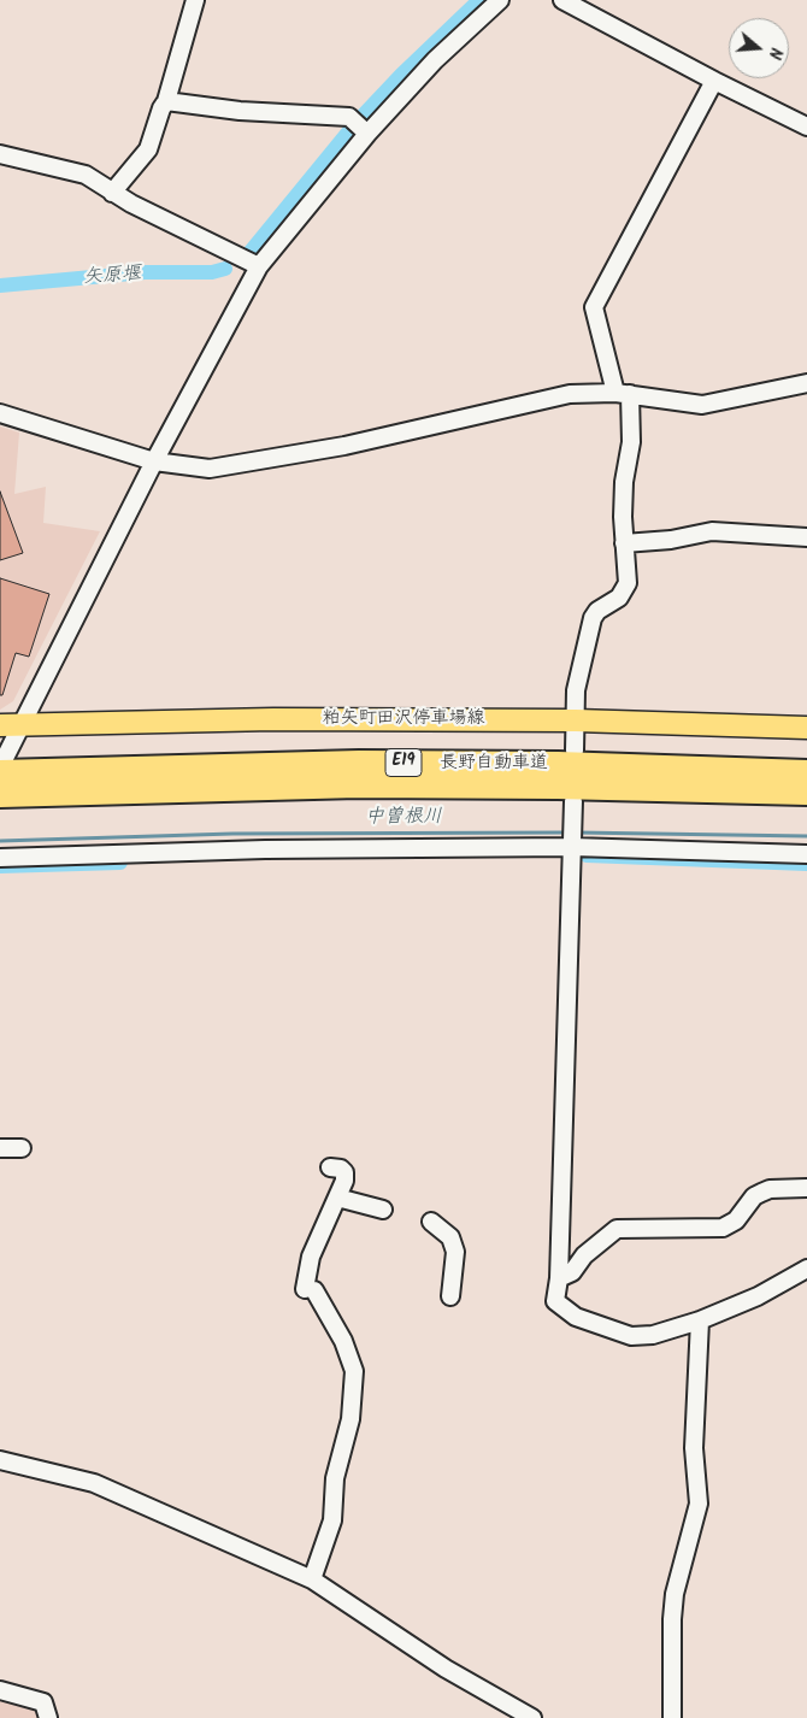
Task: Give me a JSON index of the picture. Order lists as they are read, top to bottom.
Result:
{
  "streets": {
    "highway": ["E19", "長野自動車道"],
    "main road": ["粕矢町田沢停車場線"]
  },
  "water": ["矢原堰", "中曽根川"],
  "north": "right"
}
